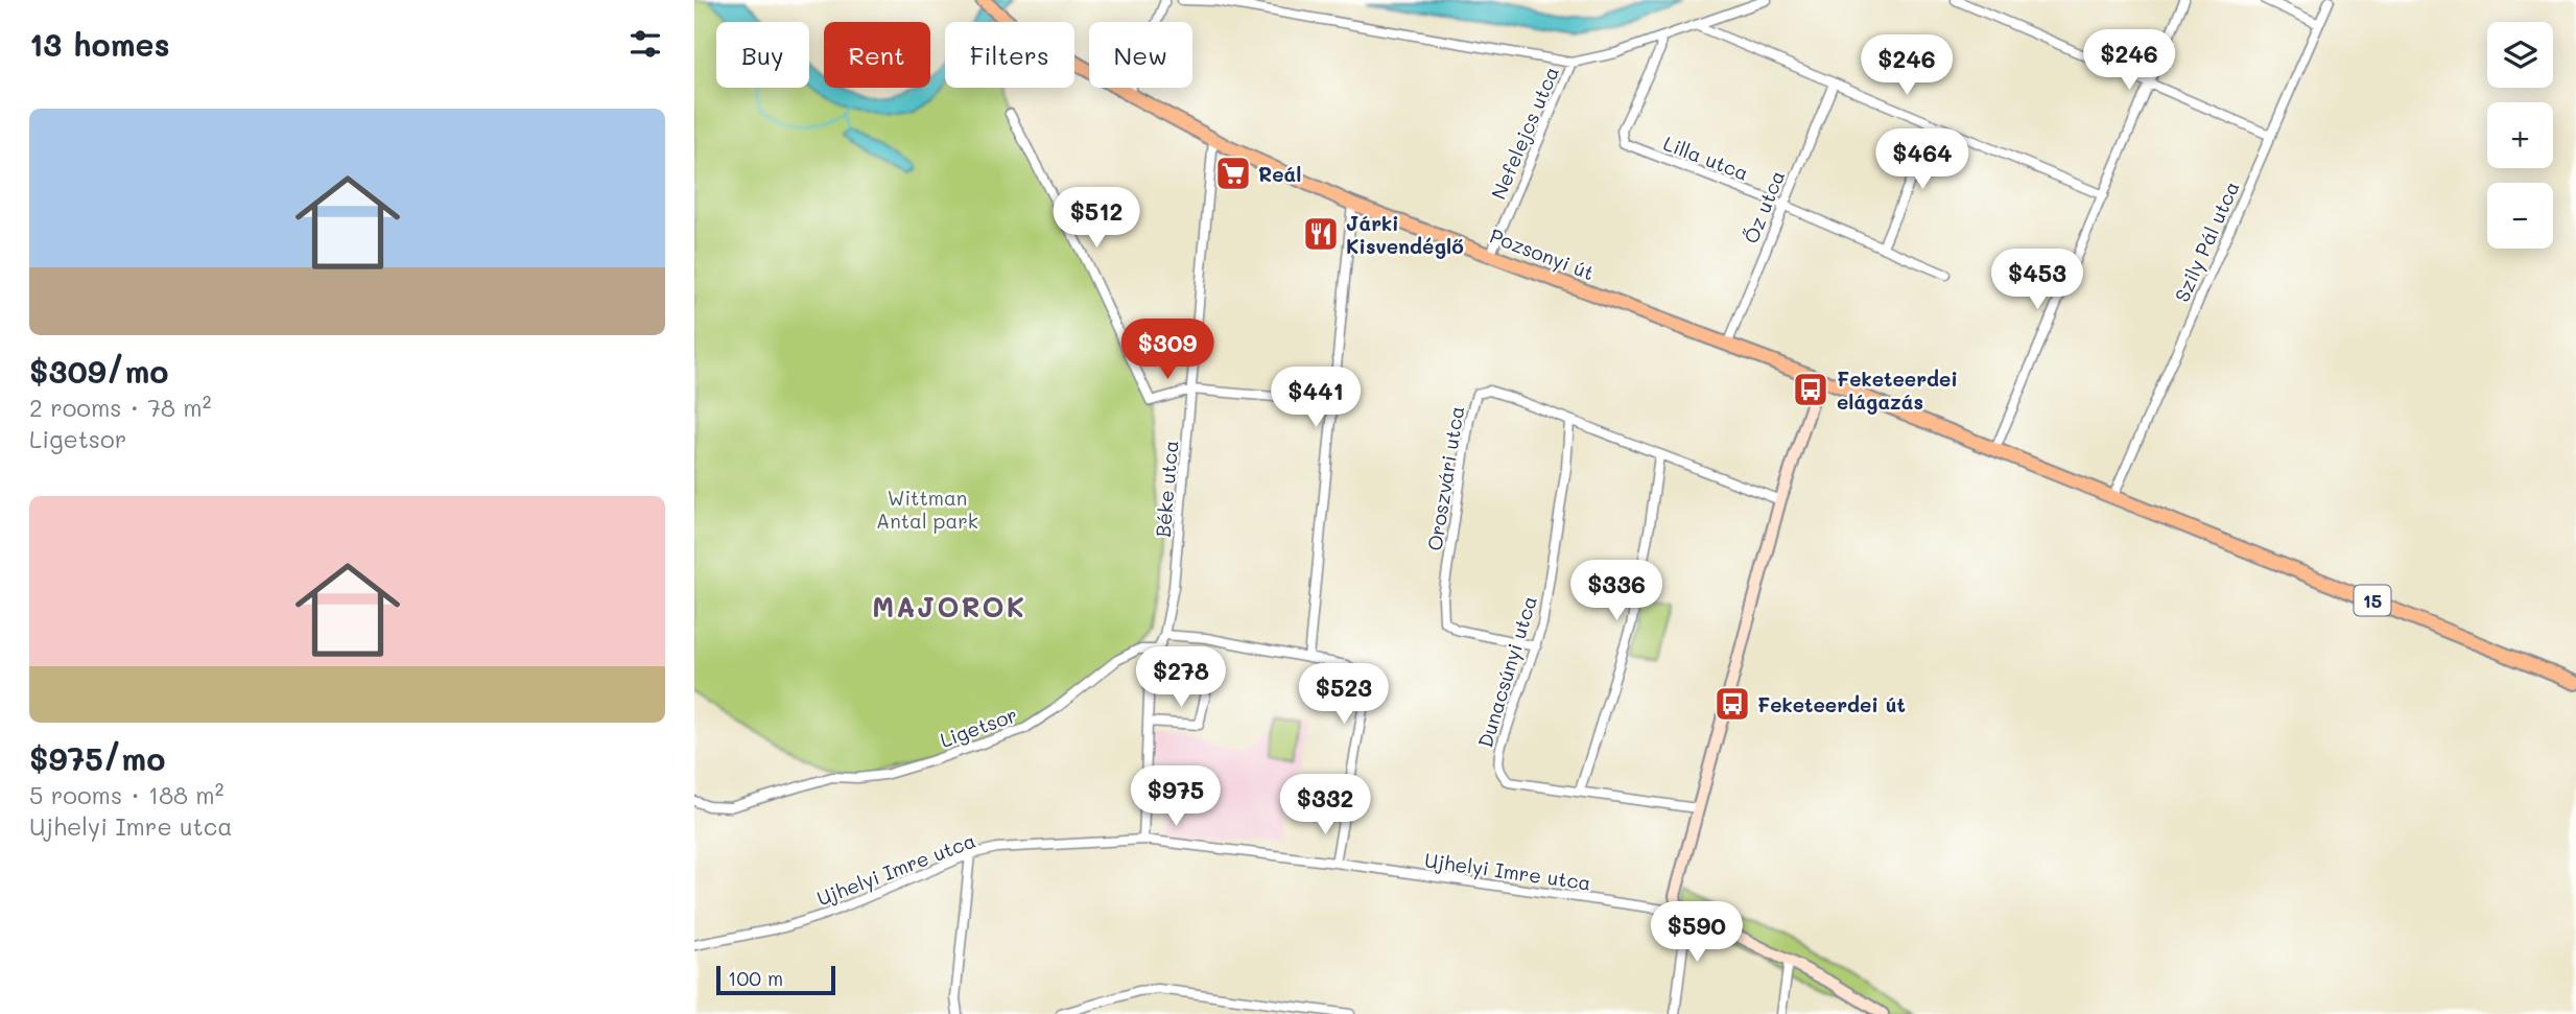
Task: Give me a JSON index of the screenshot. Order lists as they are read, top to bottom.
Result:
{
  "streets": {
    "main road": ["Pozsonyi út", "15"],
    "street": [
      "Nefelejcs utca",
      "Lilla utca",
      "Őz utca",
      "Szily Pál utca",
      "Oroszvári utca",
      "Béke utca",
      "Dunacsúnyi utca",
      "Ligetsor",
      "Ujhelyi Imre utca"
    ]
  },
  "crossings": [
    ["Nefelejcs utca", "Pozsonyi út"],
    ["Lilla utca", "Őz utca"],
    ["Őz utca", "Pozsonyi út"],
    ["Szily Pál utca", "Pozsonyi út"],
    ["Szily Pál utca", "15"],
    ["Pozsonyi út", "Béke utca"],
    ["Pozsonyi út", "15"],
    ["Oroszvári utca", "Dunacsúnyi utca"],
    ["Béke utca", "Ligetsor"],
    ["Béke utca", "Ujhelyi Imre utca"]
  ],
  "districts": ["MAJOROK"],
  "parks": ["Wittman Antal park"],
  "places": {
    "supermarket": ["Reál"],
    "restaurant": ["Járki Kisvendéglő"],
    "bus stop": ["Feketeerdei elágazás", "Feketeerdei út"]
  },
  "scale_bar": "100 m",
  "page": {
    "heading": "13 homes",
    "map_buttons": ["+", "−"],
    "chip": [
      "Buy",
      "Rent",
      "Filters",
      "New"
    ],
    "price": [
      "$246",
      "$246",
      "$464",
      "$512",
      "$453",
      "$309",
      "$441",
      "$336",
      "$278",
      "$523",
      "$975",
      "$332",
      "$590"
    ],
    "list": [
      {
        "name": "$309/mo",
        "note": "2 rooms · 78 m² · Ligetsor"
      },
      {
        "name": "$975/mo",
        "note": "5 rooms · 188 m² · Ujhelyi Imre utca"
      }
    ],
    "scale": "100 m"
  }
}
